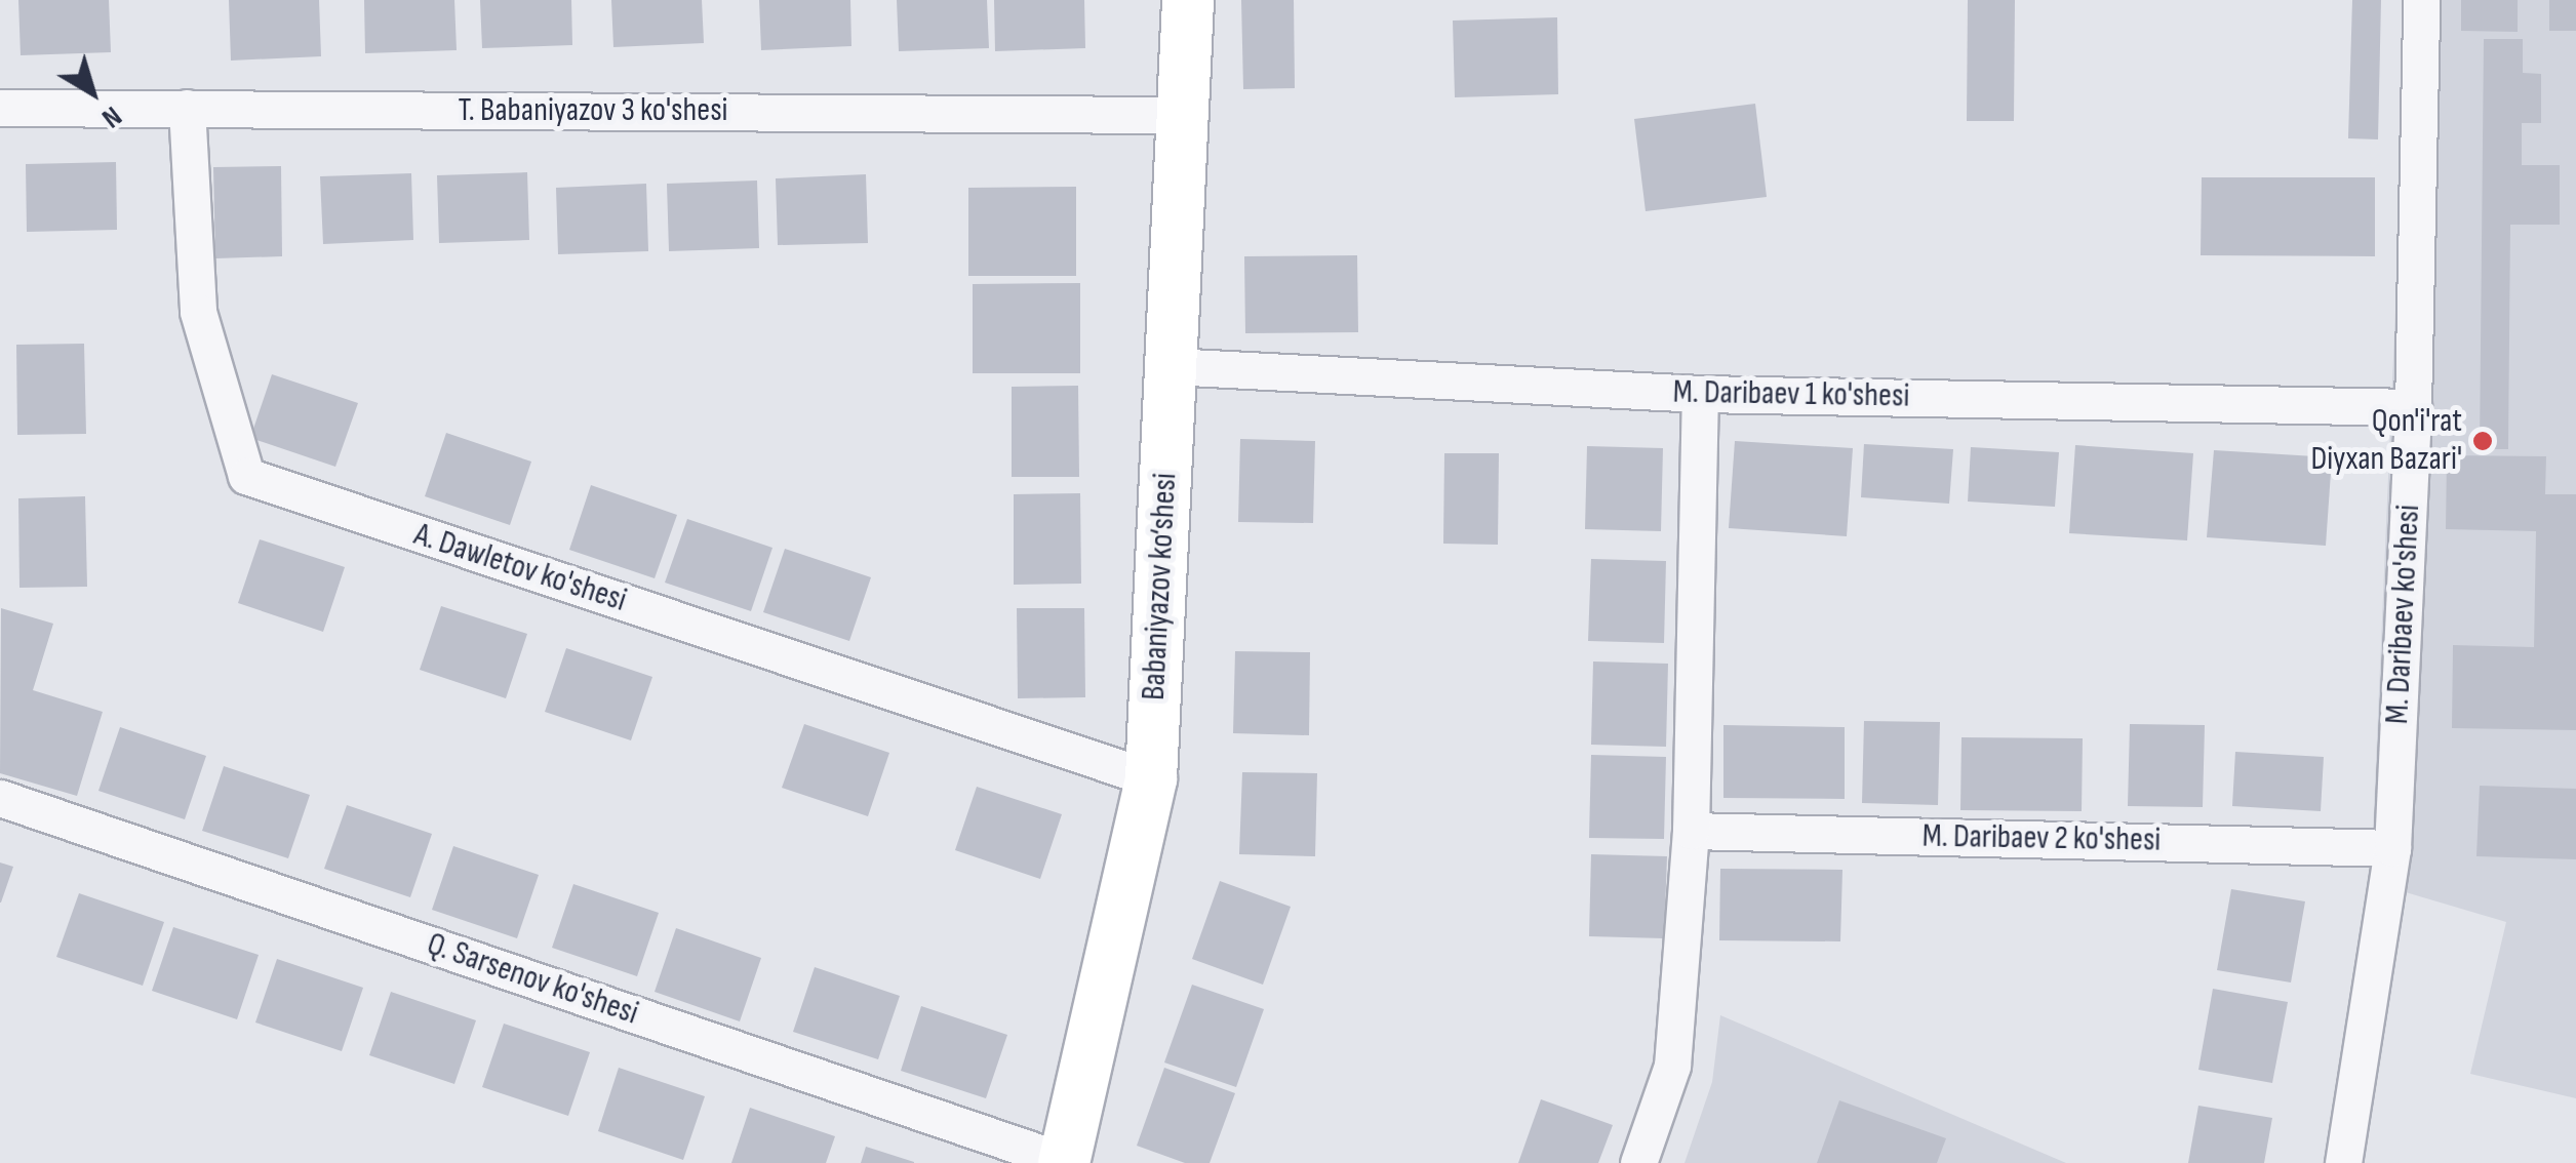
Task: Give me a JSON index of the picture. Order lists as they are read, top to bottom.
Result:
{
  "streets": {
    "street": [
      "T. Babaniyazov 3 ko'shesi",
      "M. Daribaev 1 ko'shesi",
      "A. Dawletov ko'shesi",
      "Babaniyazov ko‘shesi",
      "M. Daribaev ko'shesi",
      "M. Daribaev 2 ko'shesi",
      "Q. Sarsenov ko'shesi"
    ]
  },
  "crossings": [
    ["T. Babaniyazov 3 ko'shesi", "A. Dawletov ko'shesi"],
    ["T. Babaniyazov 3 ko'shesi", "Babaniyazov ko‘shesi"],
    ["M. Daribaev 1 ko'shesi", "Babaniyazov ko‘shesi"],
    ["M. Daribaev 1 ko'shesi", "M. Daribaev ko'shesi"],
    ["A. Dawletov ko'shesi", "Babaniyazov ko‘shesi"],
    ["Babaniyazov ko‘shesi", "Q. Sarsenov ko'shesi"],
    ["M. Daribaev ko'shesi", "M. Daribaev 2 ko'shesi"]
  ],
  "places": ["Qon'i'rat Diyxan Bazari'"],
  "north": "bottom right"
}
